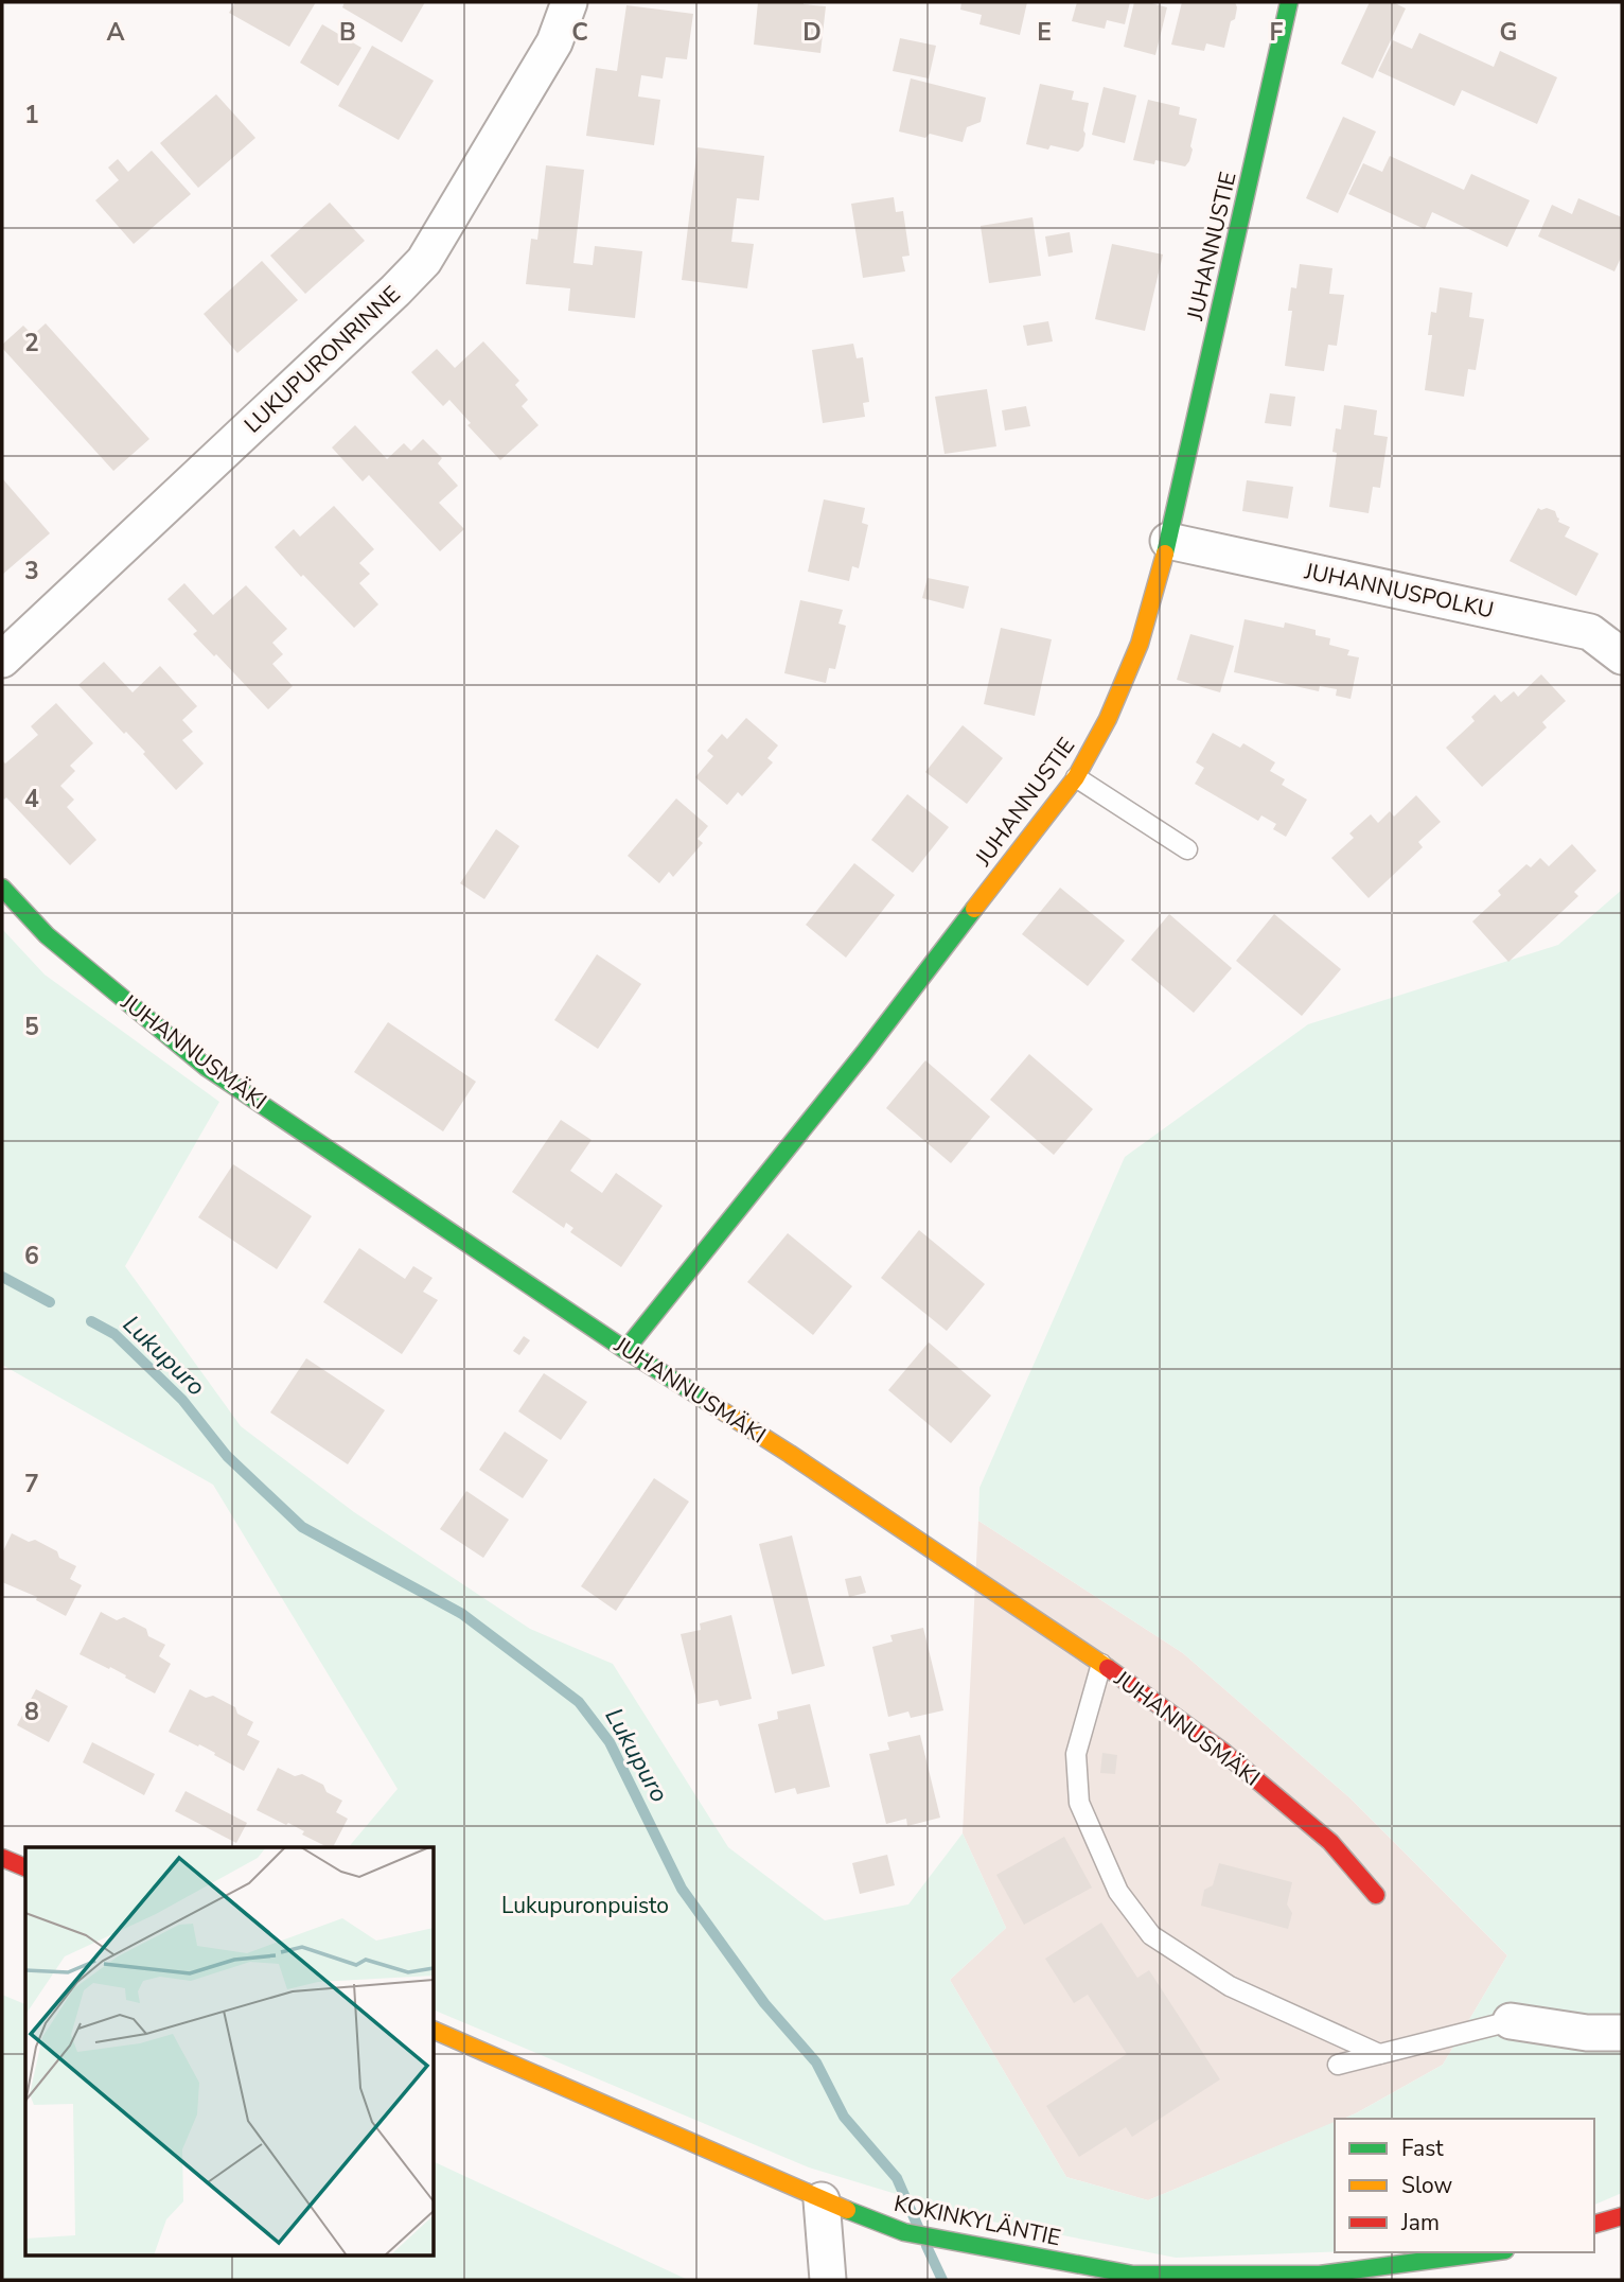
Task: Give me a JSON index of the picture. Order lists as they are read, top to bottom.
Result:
{
  "streets": {
    "street": [
      "JUHANNUSTIE",
      "LUKUPURONRINNE",
      "JUHANNUSPOLKU",
      "JUHANNUSMÄKI",
      "KOKINKYLÄNTIE"
    ]
  },
  "crossings": [
    ["JUHANNUSTIE", "JUHANNUSPOLKU"],
    ["JUHANNUSTIE", "JUHANNUSMÄKI"]
  ],
  "water": ["Lukupuro"],
  "parks": ["Lukupuronpuisto"],
  "legend": ["Fast", "Slow", "Jam"],
  "grid": {
    "columns": [
      "A",
      "B",
      "C",
      "D",
      "E",
      "F",
      "G"
    ],
    "rows": [
      "1",
      "2",
      "3",
      "4",
      "5",
      "6",
      "7",
      "8"
    ]
  }
}
